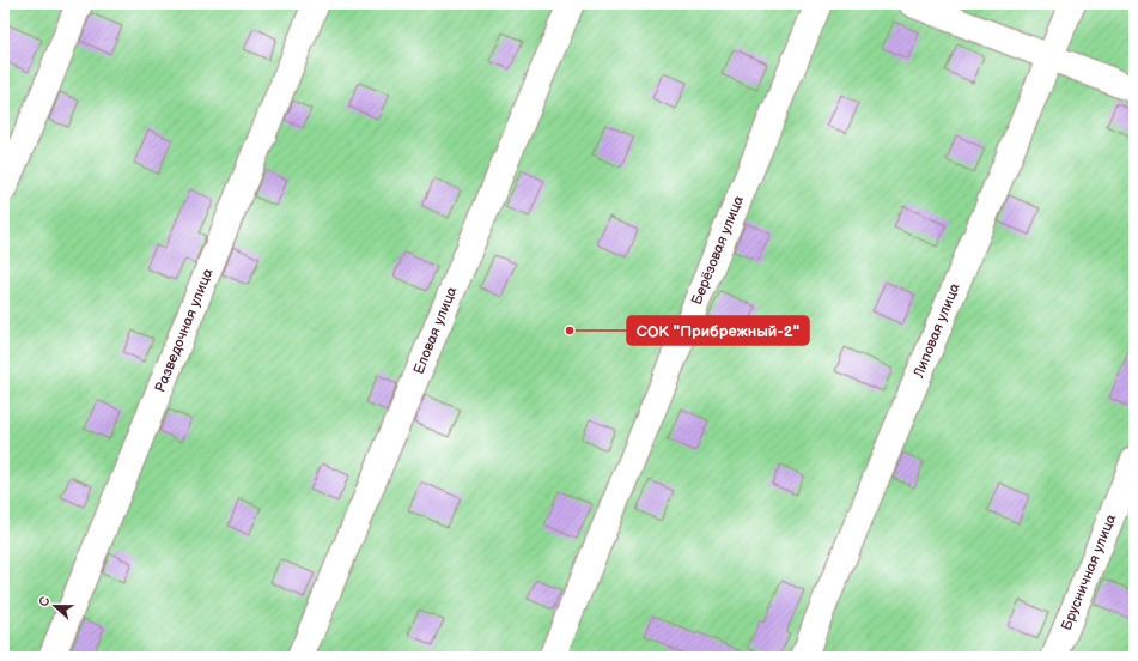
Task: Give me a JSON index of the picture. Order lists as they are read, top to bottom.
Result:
{
  "streets": {
    "street": [
      "Берёзовая улица",
      "Разведочная улица",
      "Еловая улица",
      "Липовая улица",
      "Брусничная улица"
    ]
  },
  "places": ["СОК \"Прибрежный-2\""],
  "north": "left"
}
